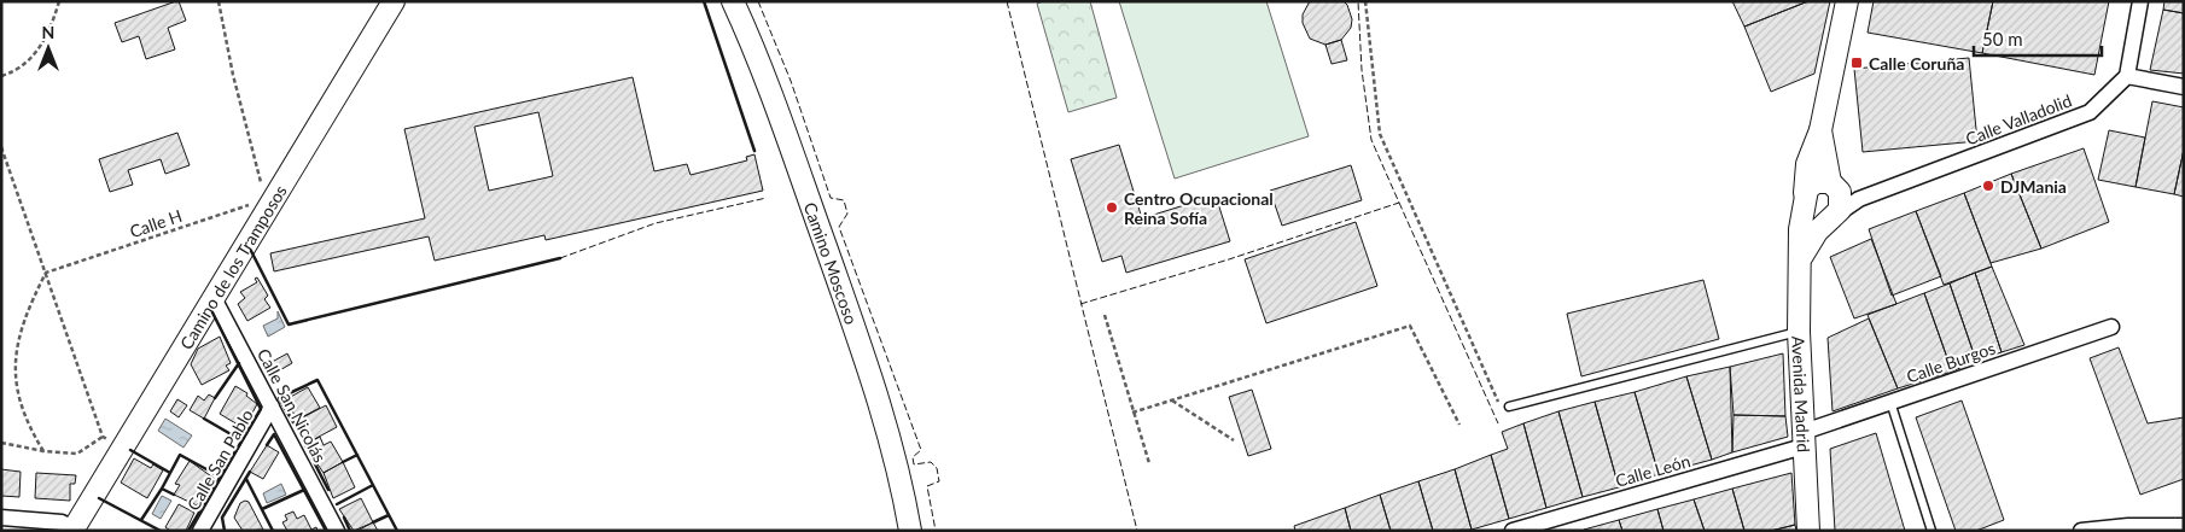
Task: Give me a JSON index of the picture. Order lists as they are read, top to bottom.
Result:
{
  "streets": {
    "street": [
      "Calle Valladolid",
      "Camino Moscoso",
      "Camino de los Tramposos",
      "Calle Burgos",
      "Avenida Madrid",
      "Calle San Nicolás",
      "Calle San Pablo",
      "Calle León"
    ],
    "path": ["Calle H"]
  },
  "crossings": [
    ["Calle Valladolid", "Avenida Madrid"],
    ["Camino de los Tramposos", "Calle San Nicolás"],
    ["Calle Burgos", "Avenida Madrid"],
    ["Calle Burgos", "Calle León"],
    ["Avenida Madrid", "Calle León"],
    ["Calle San Nicolás", "Calle San Pablo"]
  ],
  "places": {
    "transit": ["Calle Coruña"],
    "other": ["DJMania", "Centro Ocupacional Reina Sofía"]
  },
  "scale_bar": "50 m",
  "north": "top"
}
